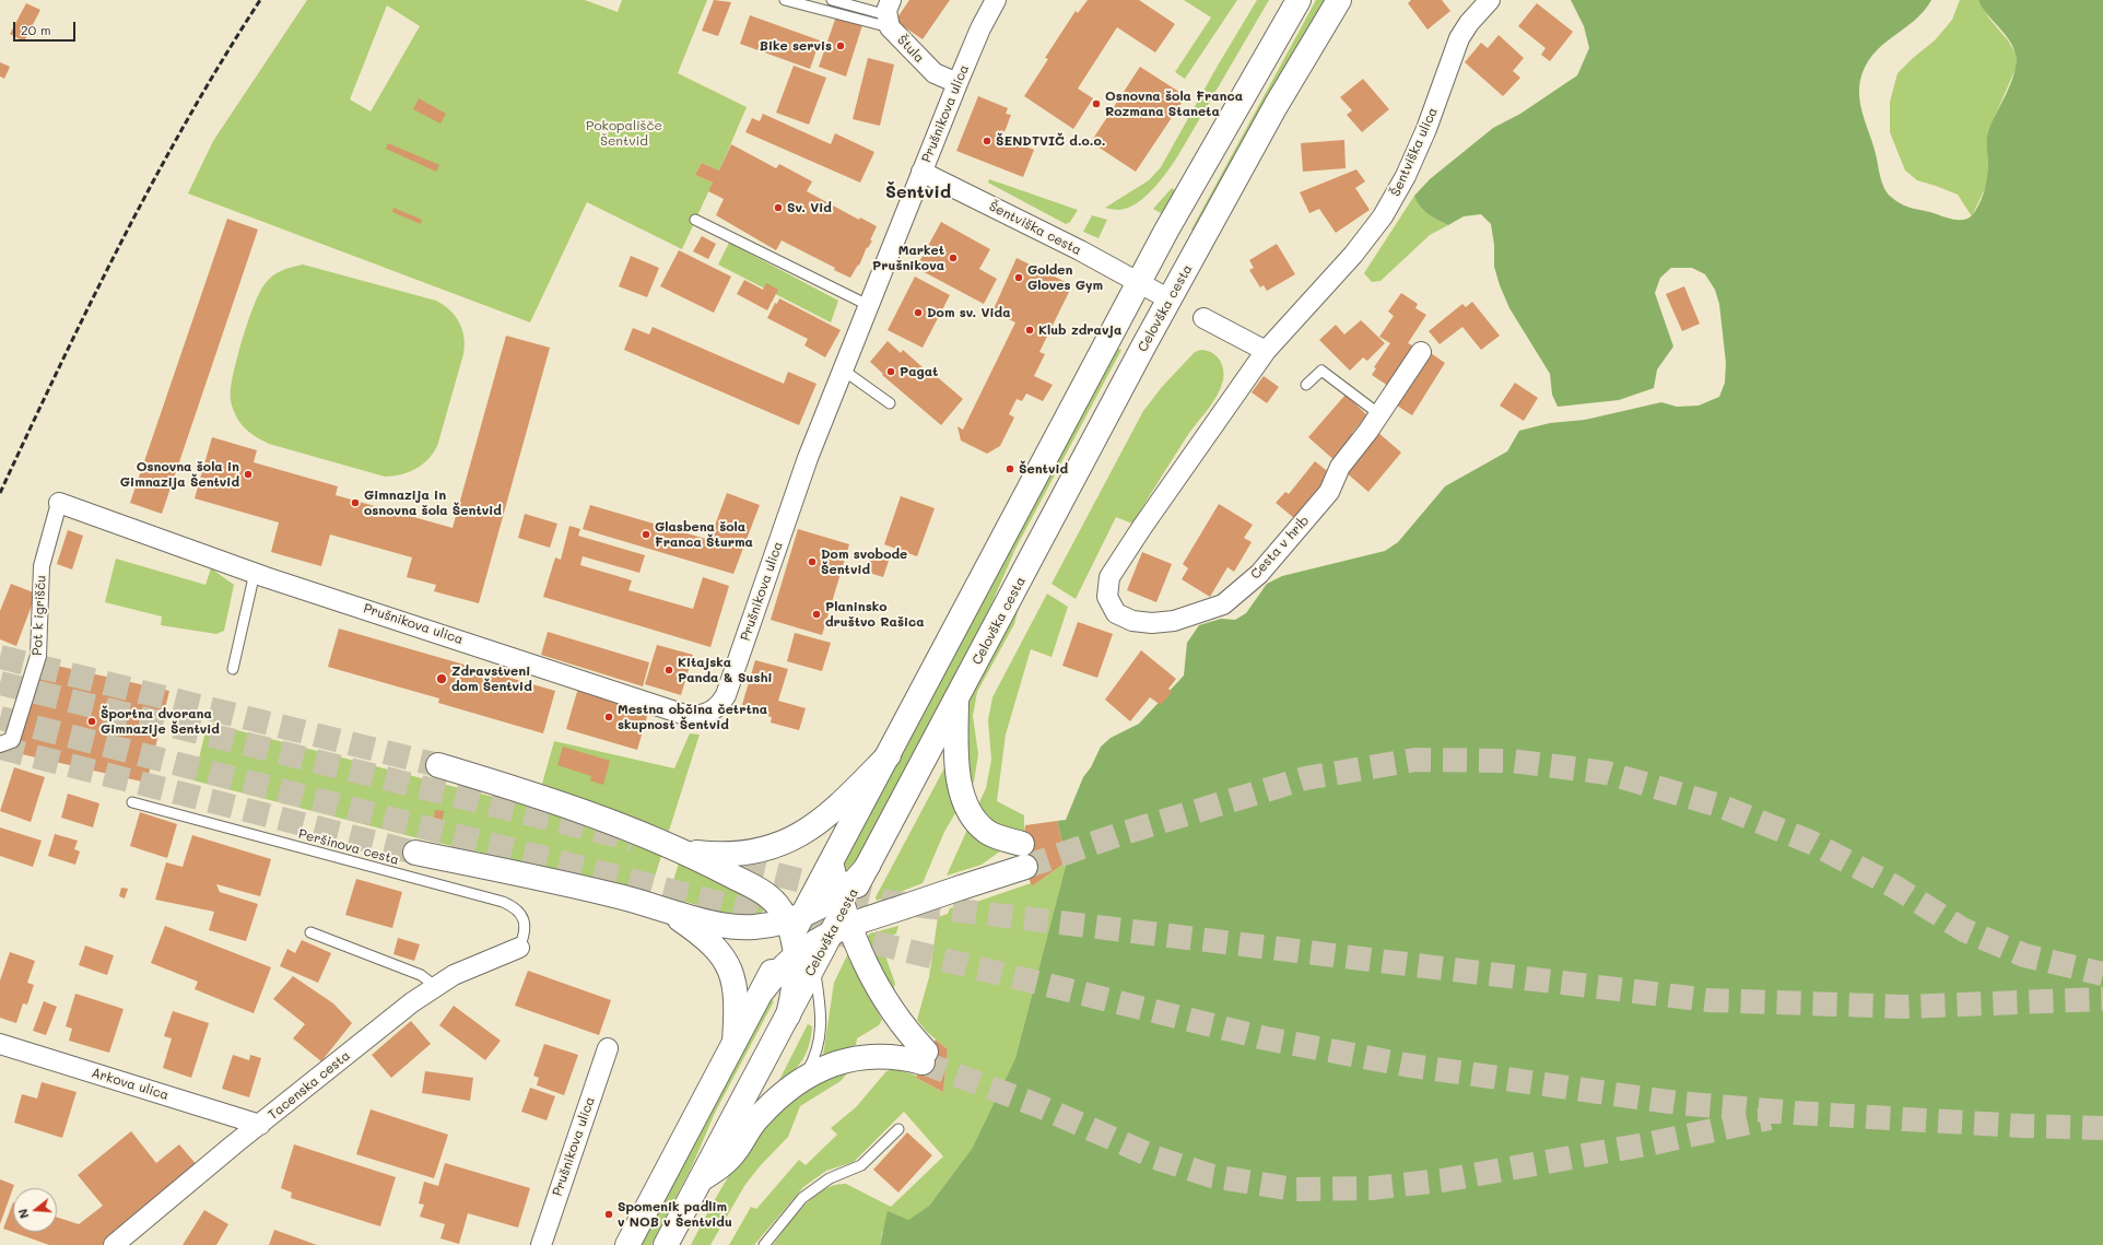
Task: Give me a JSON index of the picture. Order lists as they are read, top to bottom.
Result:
{
  "streets": {
    "main road": ["Celovška cesta"],
    "street": [
      "Štula",
      "Prušnikova ulica",
      "Šentviška ulica",
      "Šentviška cesta",
      "Cesta v hrib",
      "Pot k igrišču",
      "Arkova ulica",
      "Tacenska cesta"
    ],
    "lane": ["Peršinova cesta"]
  },
  "crossings": [
    ["Štula", "Prušnikova ulica"],
    ["Prušnikova ulica", "Šentviška cesta"],
    ["Prušnikova ulica", "Pot k igrišču"],
    ["Šentviška ulica", "Cesta v hrib"],
    ["Šentviška cesta", "Celovška cesta"],
    ["Peršinova cesta", "Tacenska cesta"],
    ["Arkova ulica", "Tacenska cesta"]
  ],
  "districts": ["Šentvid"],
  "parks": ["Pokopališče Šentvid"],
  "places": [
    "Bike servis",
    "Osnovna šola Franca Rozmana Staneta",
    "ŠENDTVIČ d.o.o.",
    "Sv. Vid",
    "Market Prušnikova",
    "Golden Gloves Gym",
    "Dom sv. Vida",
    "Klub zdravja",
    "Pagat",
    "Šentvid",
    "Osnovna šola in Gimnazija Šentvid",
    "Gimnazija in osnovna šola Šentvid",
    "Glasbena šola Franca Šturma",
    "Dom svobode Šentvid",
    "Planinsko društvo Rašica",
    "Kitajska Panda & Sushi",
    "Zdravstveni dom Šentvid",
    "Mestna občina četrtna skupnost Šentvid",
    "Športna dvorana Gimnazije Šentvid",
    "Spomenik padlim v NOB v Šentvidu"
  ],
  "scale_bar": "20 m",
  "north": "left"
}
